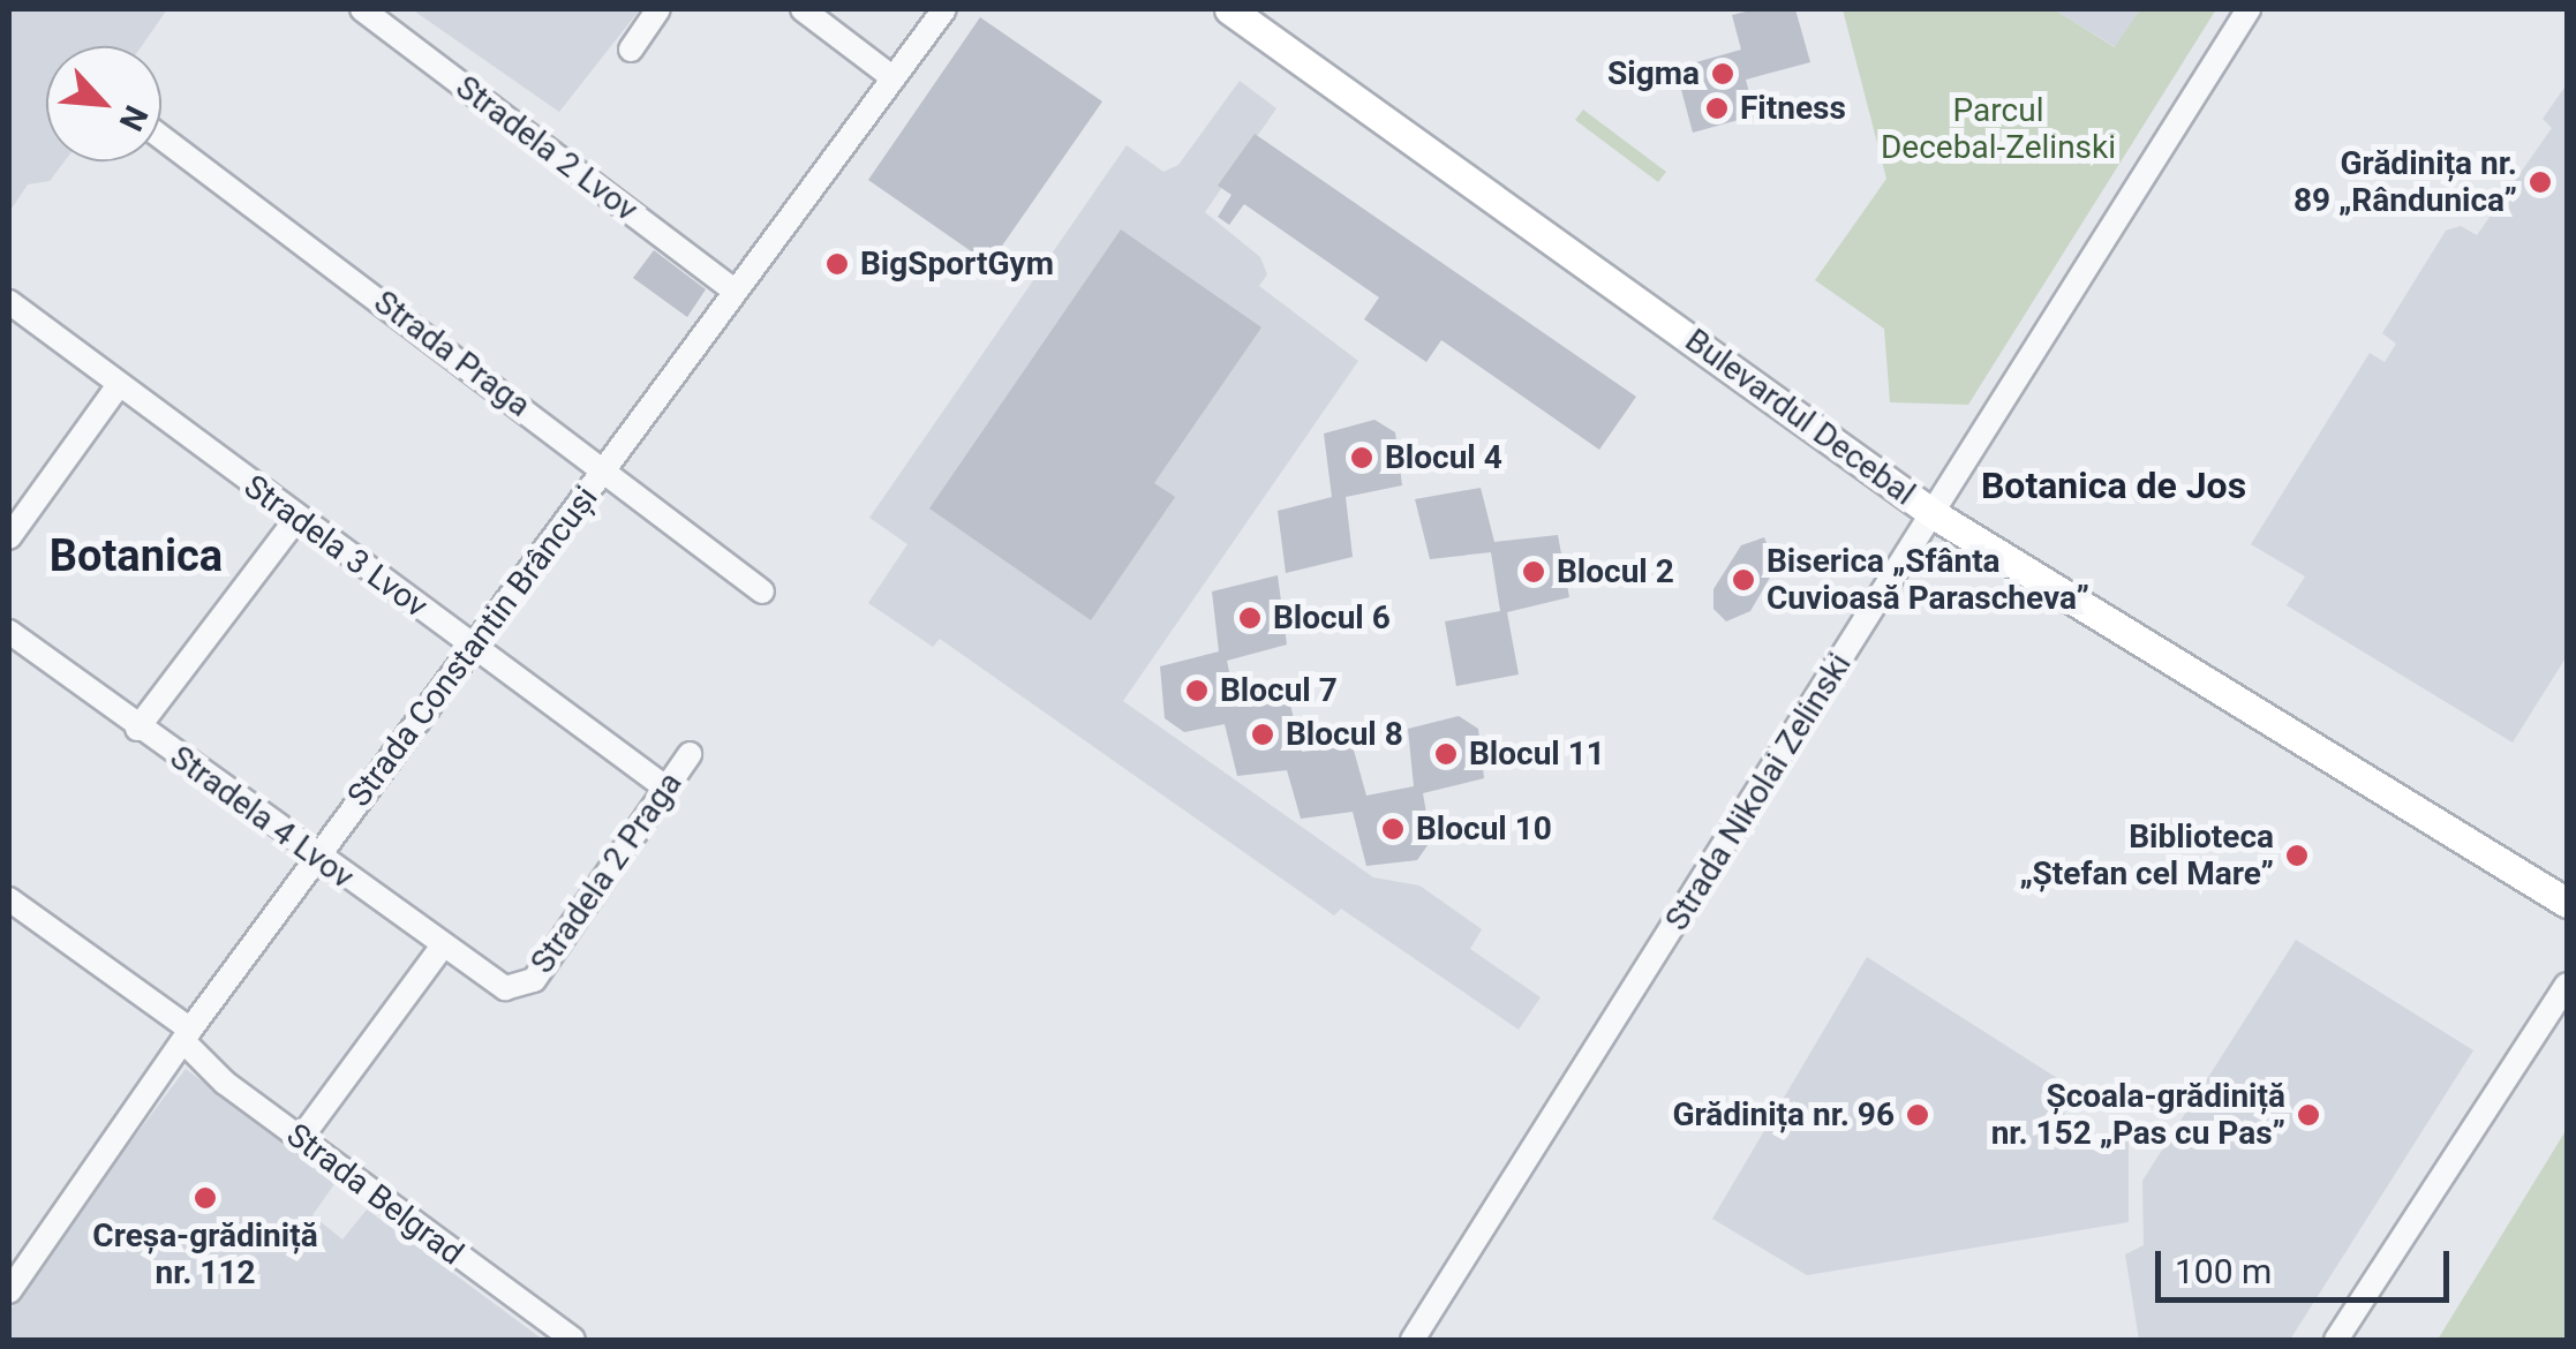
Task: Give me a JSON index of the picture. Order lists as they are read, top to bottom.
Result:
{
  "streets": {
    "main road": ["Bulevardul Decebal"],
    "street": [
      "Stradela 2 Lvov",
      "Strada Praga",
      "Stradela 3 Lvov",
      "Strada Constantin Brâncuși",
      "Strada Nikolai Zelinski",
      "Stradela 4 Lvov",
      "Stradela 2 Praga",
      "Strada Belgrad"
    ]
  },
  "crossings": [
    ["Stradela 2 Lvov", "Strada Constantin Brâncuși"],
    ["Strada Praga", "Strada Constantin Brâncuși"],
    ["Bulevardul Decebal", "Strada Nikolai Zelinski"],
    ["Stradela 3 Lvov", "Strada Constantin Brâncuși"],
    ["Stradela 3 Lvov", "Stradela 2 Praga"],
    ["Strada Constantin Brâncuși", "Stradela 4 Lvov"],
    ["Strada Constantin Brâncuși", "Strada Belgrad"],
    ["Stradela 4 Lvov", "Stradela 2 Praga"]
  ],
  "districts": ["Botanica de Jos", "Botanica"],
  "parks": ["Parcul Decebal-Zelinski"],
  "places": [
    "Sigma",
    "Fitness",
    "Grădinița nr. 89 „Rândunica”",
    "BigSportGym",
    "Blocul 4",
    "Blocul 2",
    "Biserica „Sfânta Cuvioasă Parascheva”",
    "Blocul 6",
    "Blocul 7",
    "Blocul 8",
    "Blocul 11",
    "Blocul 10",
    "Biblioteca „Ștefan cel Mare”",
    "Grădinița nr. 96",
    "Școala-grădiniță nr. 152 „Pas cu Pas”",
    "Creșa-grădiniță nr. 112"
  ],
  "scale_bar": "100 m",
  "north": "bottom right"
}
